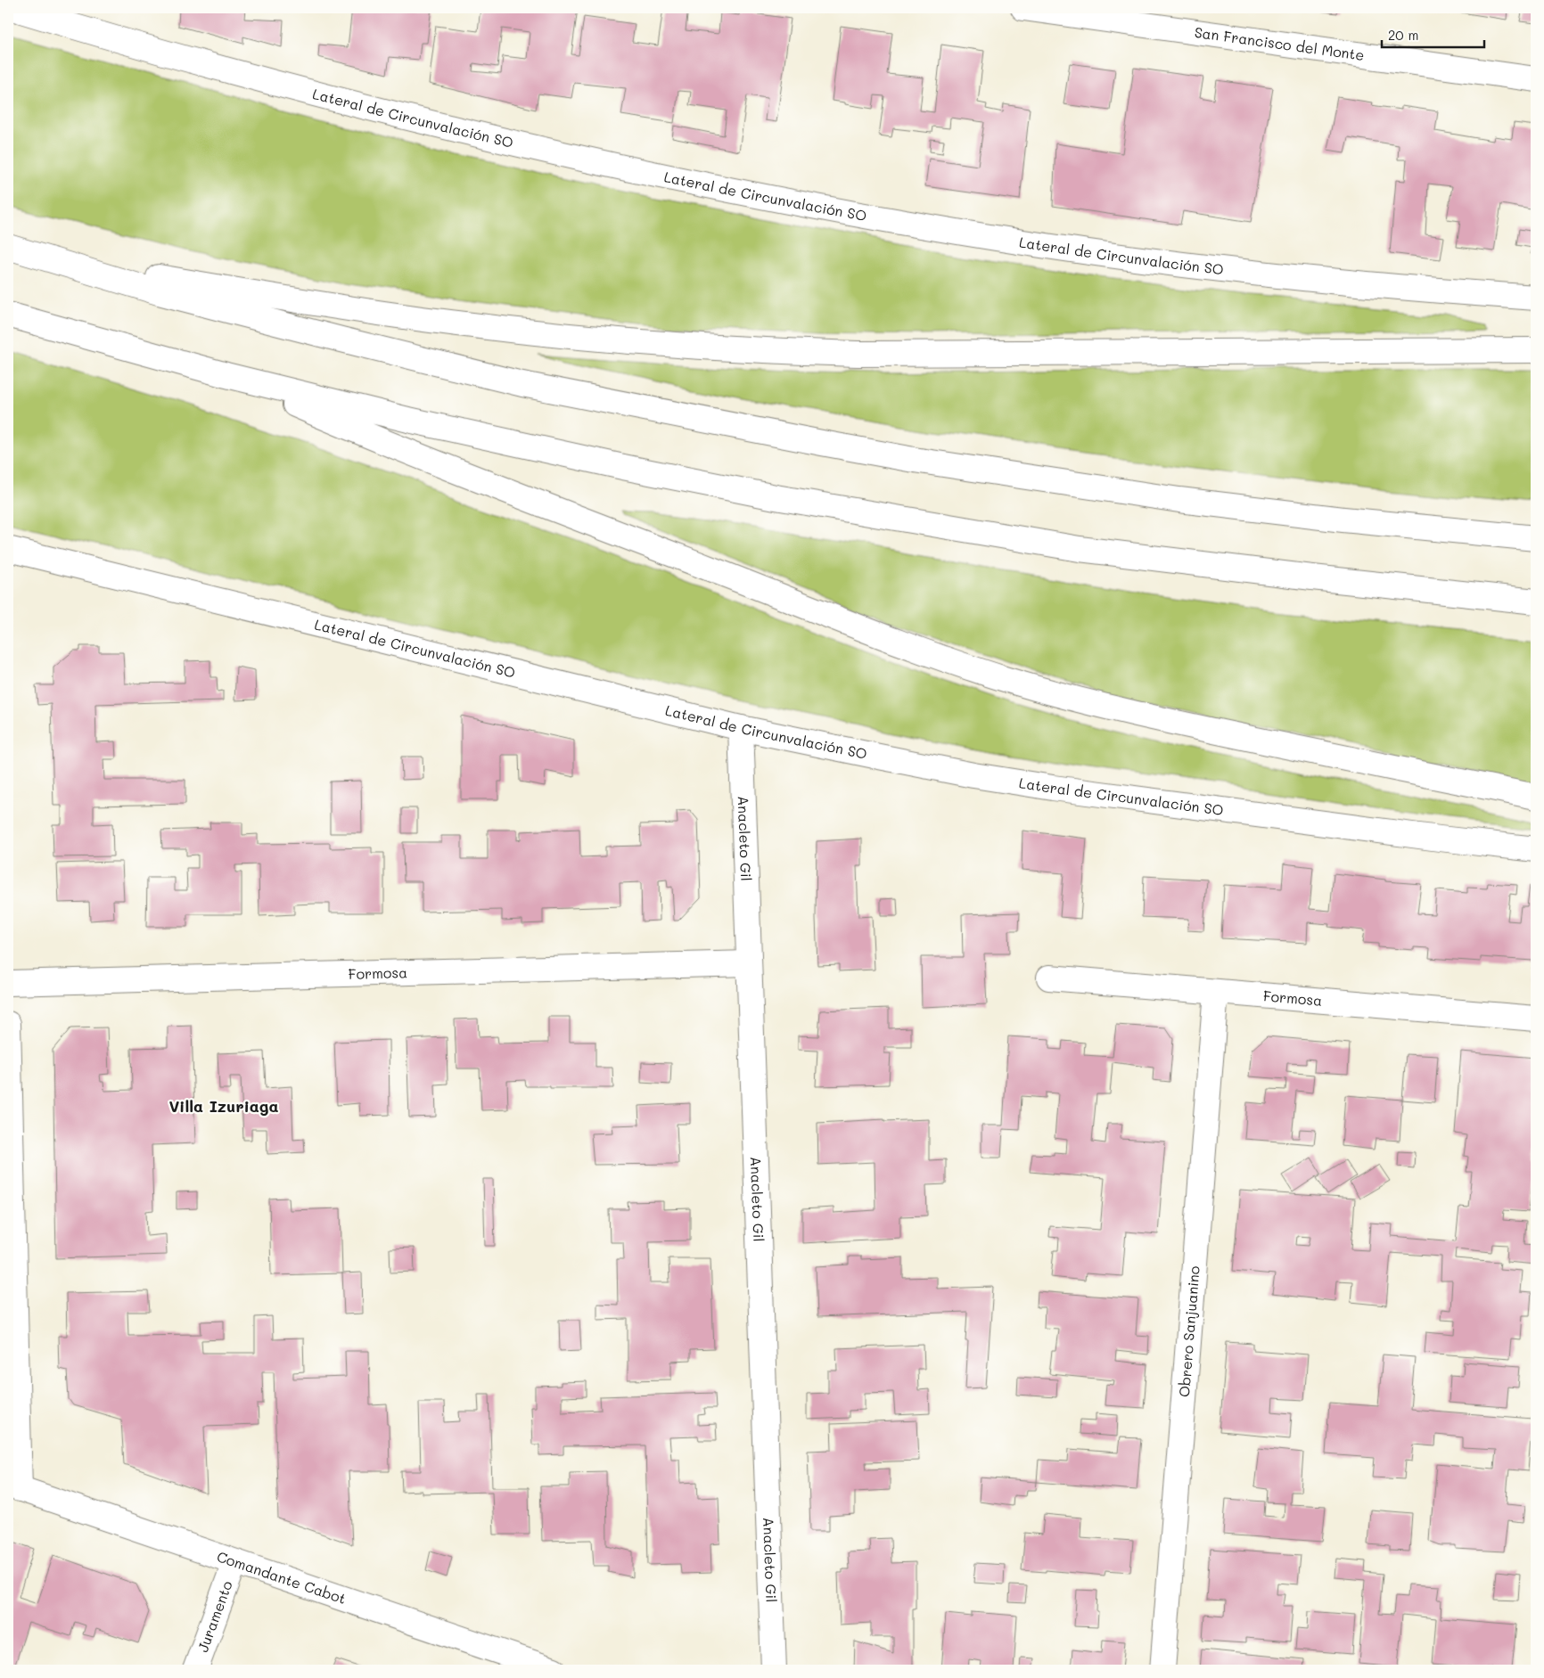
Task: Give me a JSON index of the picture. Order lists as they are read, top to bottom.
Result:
{
  "streets": {
    "main road": [
      "San Francisco del Monte",
      "Lateral de Circunvalación SO",
      "Anacleto Gil",
      "Formosa",
      "Obrero Sanjuanino",
      "Comandante Cabot",
      "Juramento"
    ]
  },
  "crossings": [
    ["Lateral de Circunvalación SO", "Anacleto Gil"],
    ["Anacleto Gil", "Formosa"],
    ["Formosa", "Obrero Sanjuanino"],
    ["Comandante Cabot", "Juramento"]
  ],
  "districts": ["Villa Izuriaga"],
  "scale_bar": "20 m"
}
